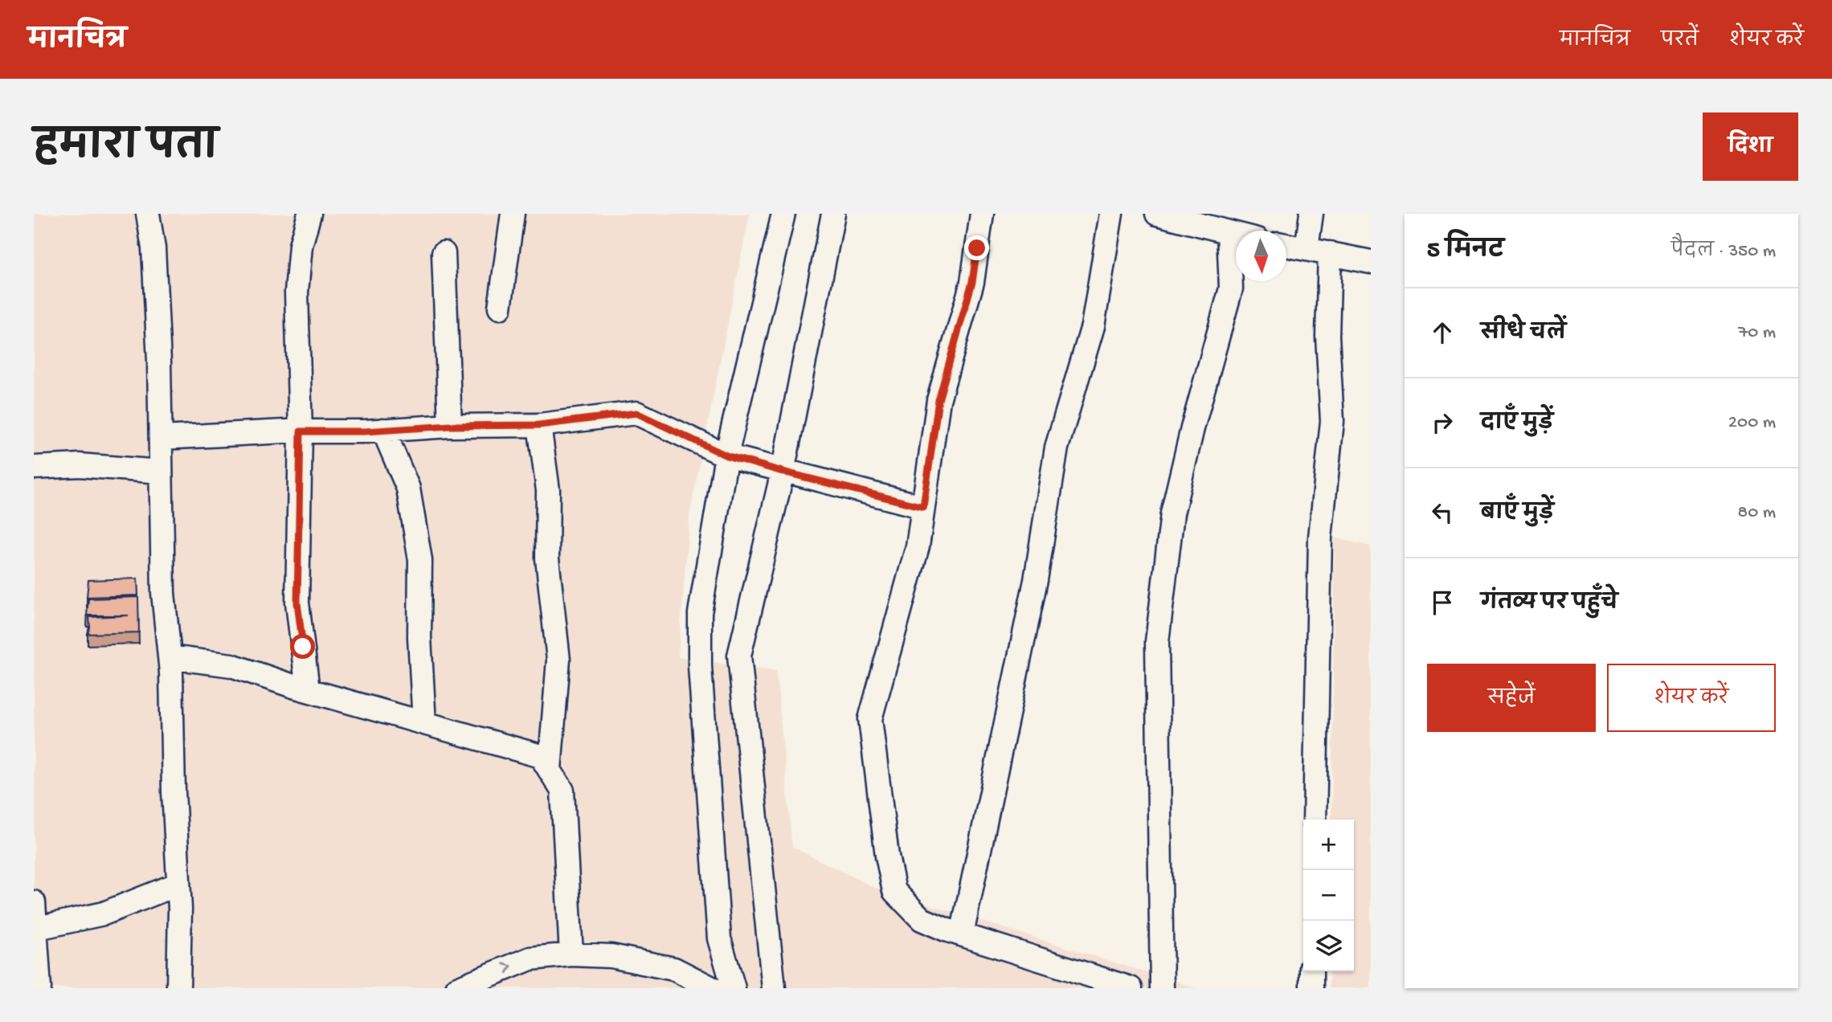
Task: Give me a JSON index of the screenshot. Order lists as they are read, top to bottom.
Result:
{
  "north": "bottom",
  "page": {
    "header": "मानचित्र",
    "nav": ["मानचित्र", "परतें", "शेयर करें"],
    "title": "हमारा पता",
    "buttons": [
      "दिशा",
      ["सहेजें", "शेयर करें"]
    ],
    "heading": ["5 मिनट", "पैदल · 350 m"],
    "list": [
      ["सीधे चलें", "70 m"],
      ["दाएँ मुड़ें", "200 m"],
      ["बाएँ मुड़ें", "80 m"],
      "गंतव्य पर पहुँचे"
    ],
    "map_buttons": ["+", "−"]
  }
}
